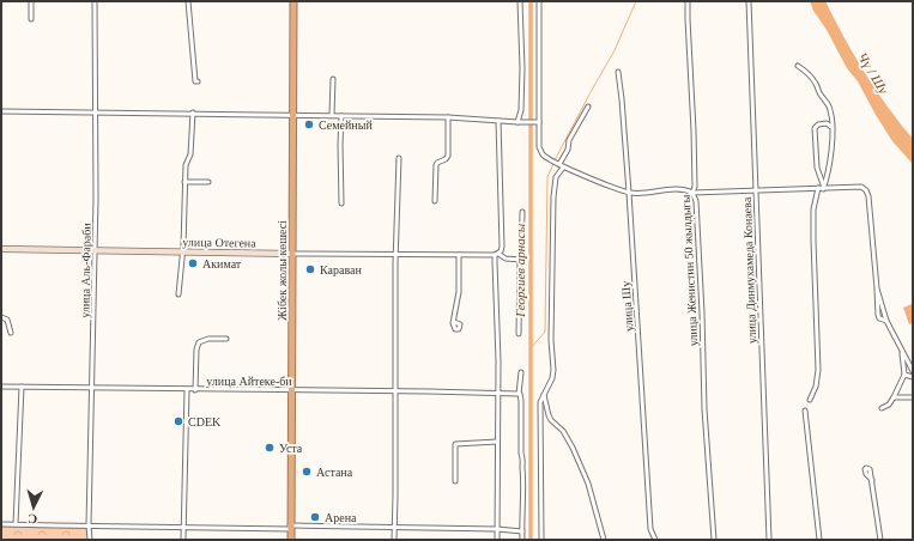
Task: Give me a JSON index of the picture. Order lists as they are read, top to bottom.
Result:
{
  "streets": {
    "highway": ["Жібек жолы көшесі"],
    "main road": ["улица Отегена"],
    "street": [
      "улица Аль-Фараби",
      "улица Женистин 50 жылдыгы",
      "улица Динмухамеда Конаева",
      "улица Шу",
      "улица Айтеке-би"
    ]
  },
  "crossings": [
    ["улица Отегена", "улица Аль-Фараби"],
    ["улица Отегена", "Жібек жолы көшесі"],
    ["улица Аль-Фараби", "улица Айтеке-би"],
    ["Жібек жолы көшесі", "улица Айтеке-би"]
  ],
  "water": ["Чү / Шу", "Георгиев арнасы"],
  "places": [
    "Семейный",
    "Акимат",
    "Караван",
    "CDEK",
    "Уста",
    "Астана",
    "Арена"
  ],
  "north": "bottom"
}
